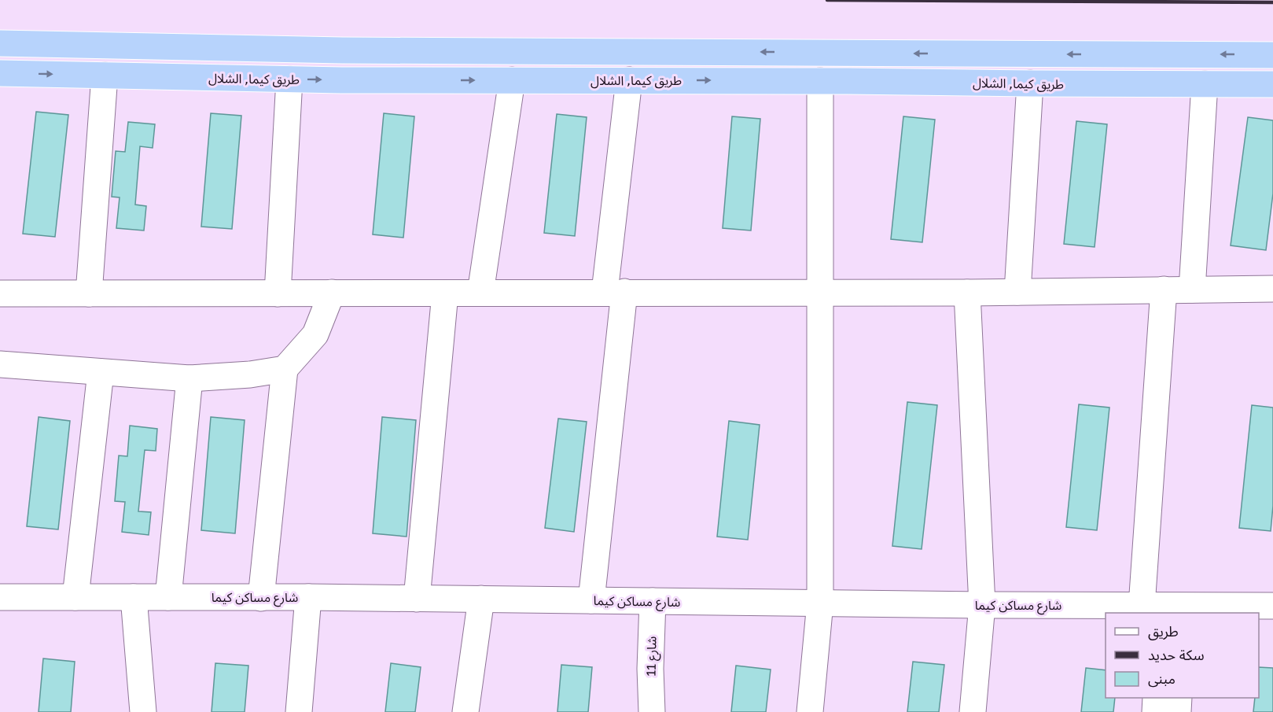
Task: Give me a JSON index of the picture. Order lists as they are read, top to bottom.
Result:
{
  "streets": {
    "highway": ["طريق كيما, الشلال"],
    "street": ["شارع مساكن كيما", "شارع 11"]
  },
  "crossings": [
    ["شارع مساكن كيما", "شارع 11"]
  ],
  "legend": ["طريق", "سكة حديد", "مبنى"]
}
